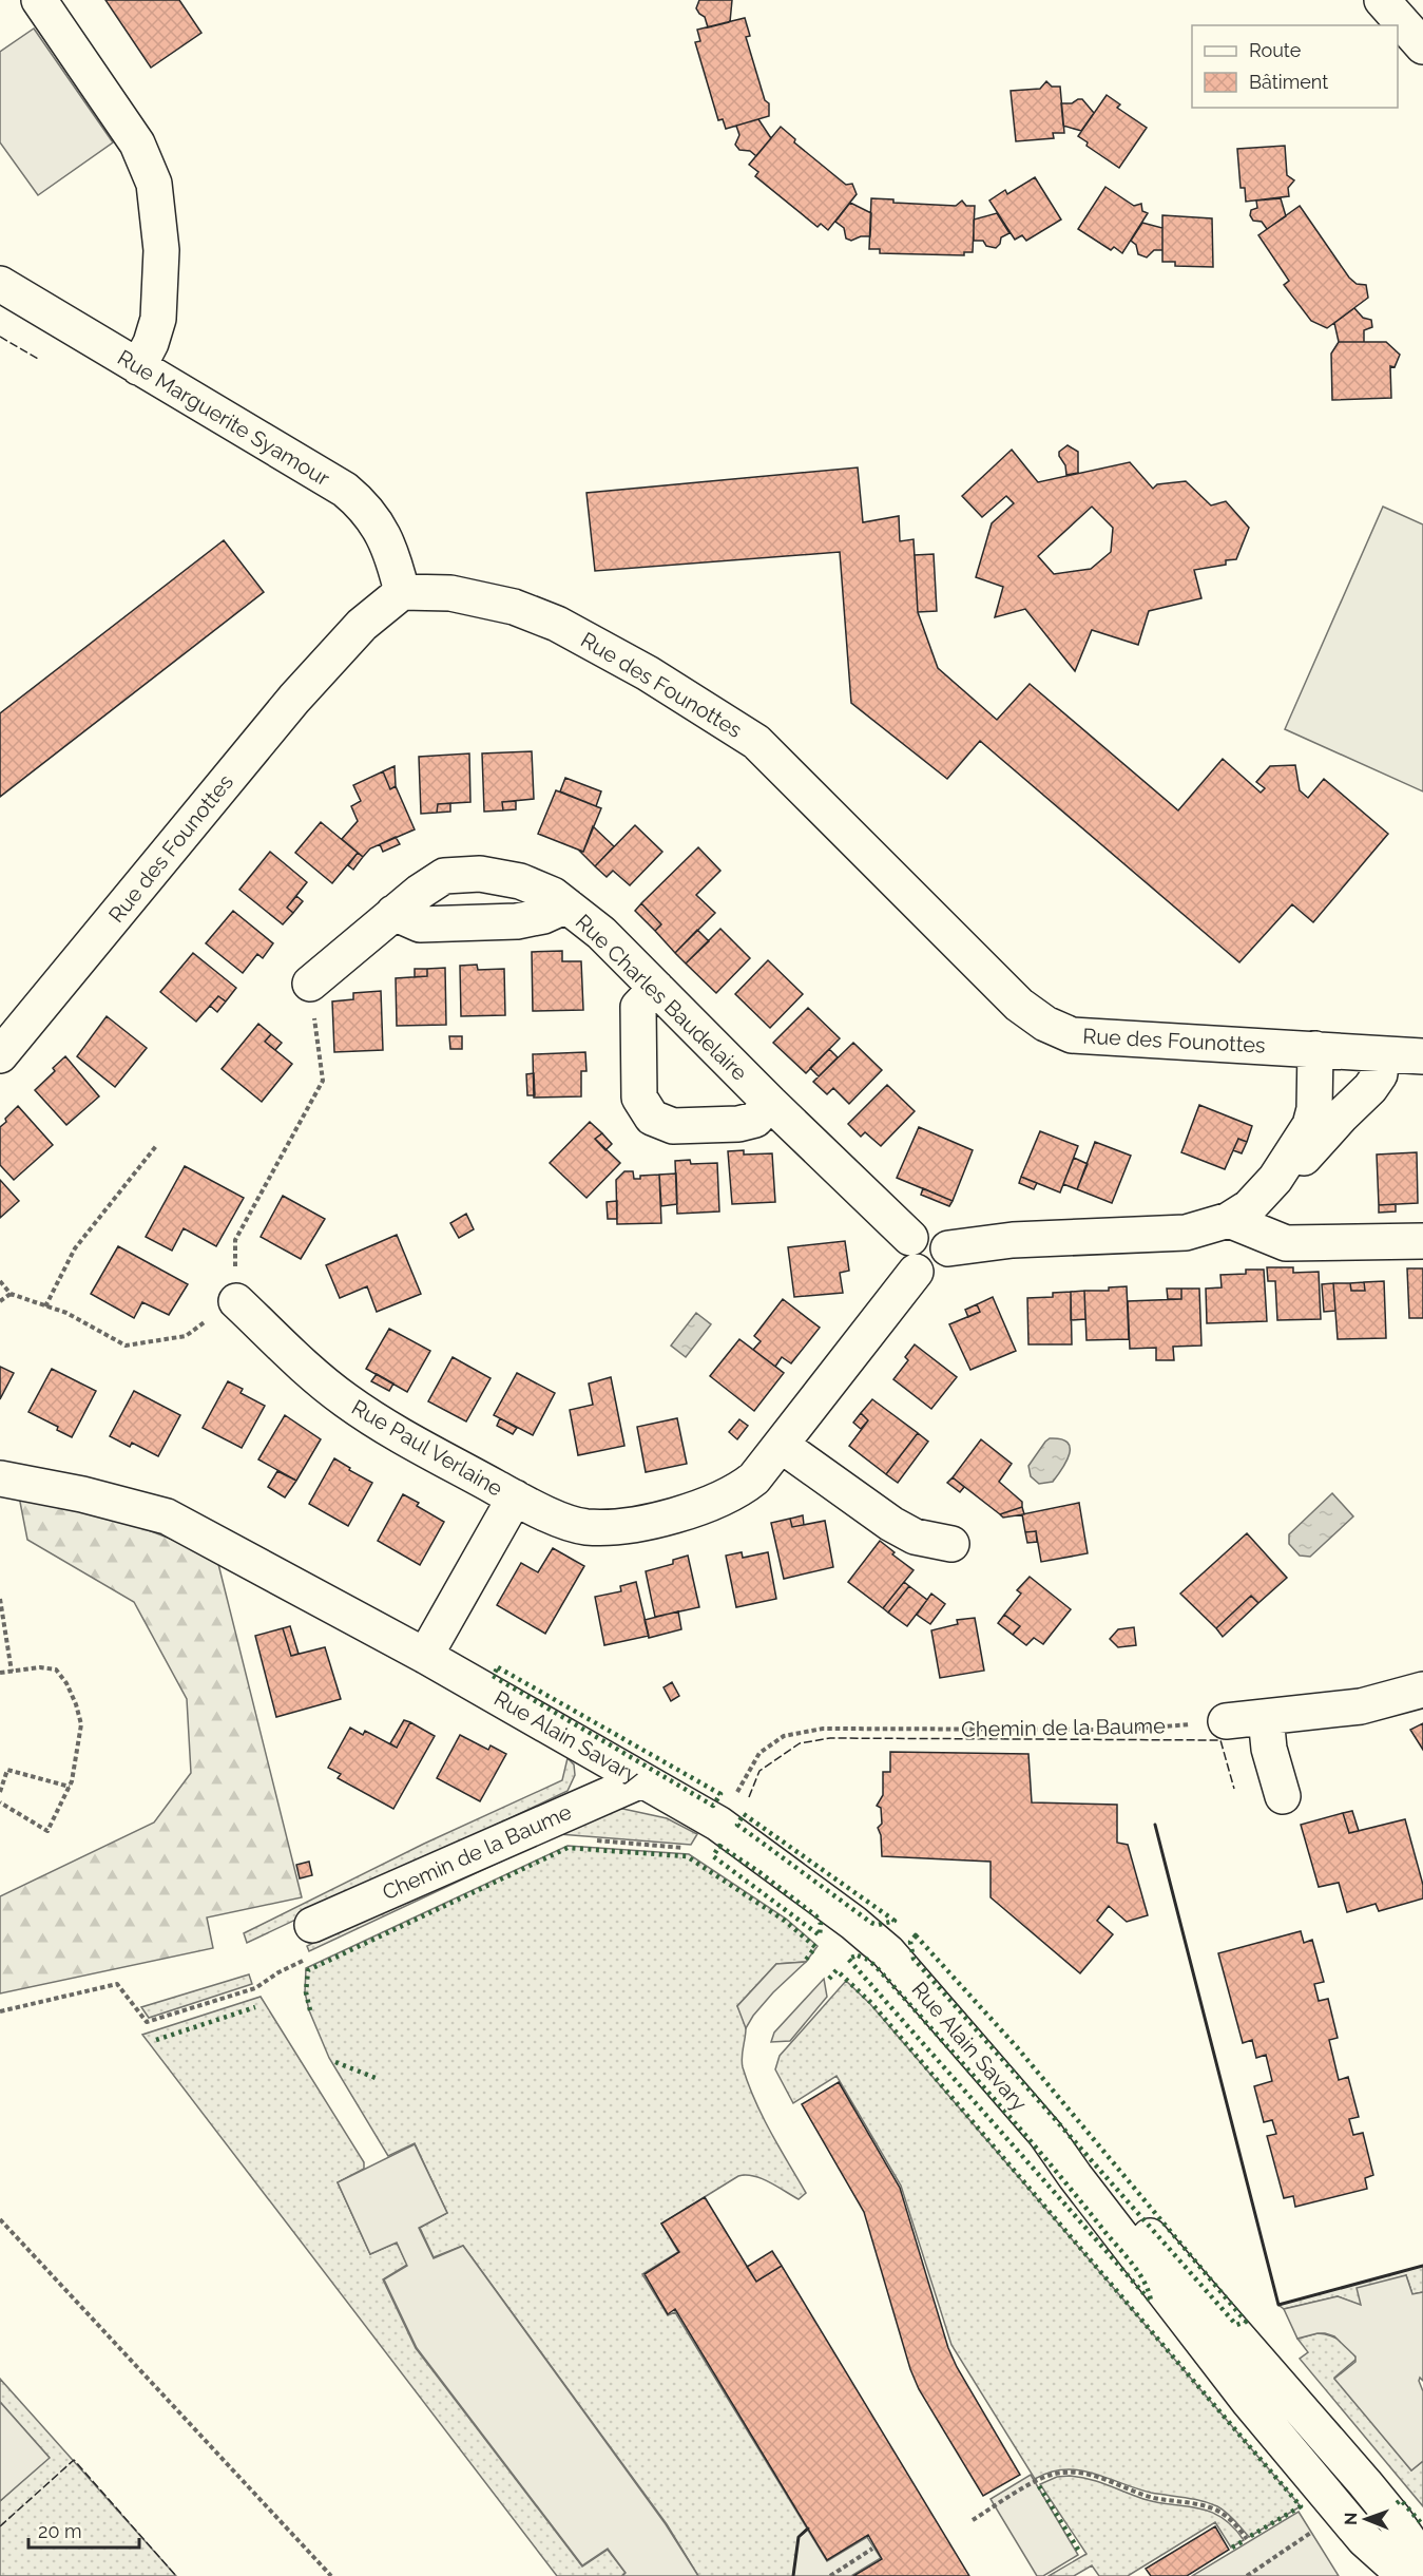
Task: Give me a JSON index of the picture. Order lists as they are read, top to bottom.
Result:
{
  "streets": {
    "street": [
      "Rue Marguerite Syamour",
      "Rue des Founottes",
      "Rue Charles Baudelaire",
      "Rue Paul Verlaine",
      "Chemin de la Baume",
      "Rue Alain Savary"
    ]
  },
  "crossings": [
    ["Rue Marguerite Syamour", "Rue des Founottes"],
    ["Rue Charles Baudelaire", "Rue Paul Verlaine"],
    ["Rue Paul Verlaine", "Rue Alain Savary"],
    ["Chemin de la Baume", "Rue Alain Savary"]
  ],
  "legend": ["Route", "Bâtiment"],
  "scale_bar": "20 m",
  "north": "left"
}
